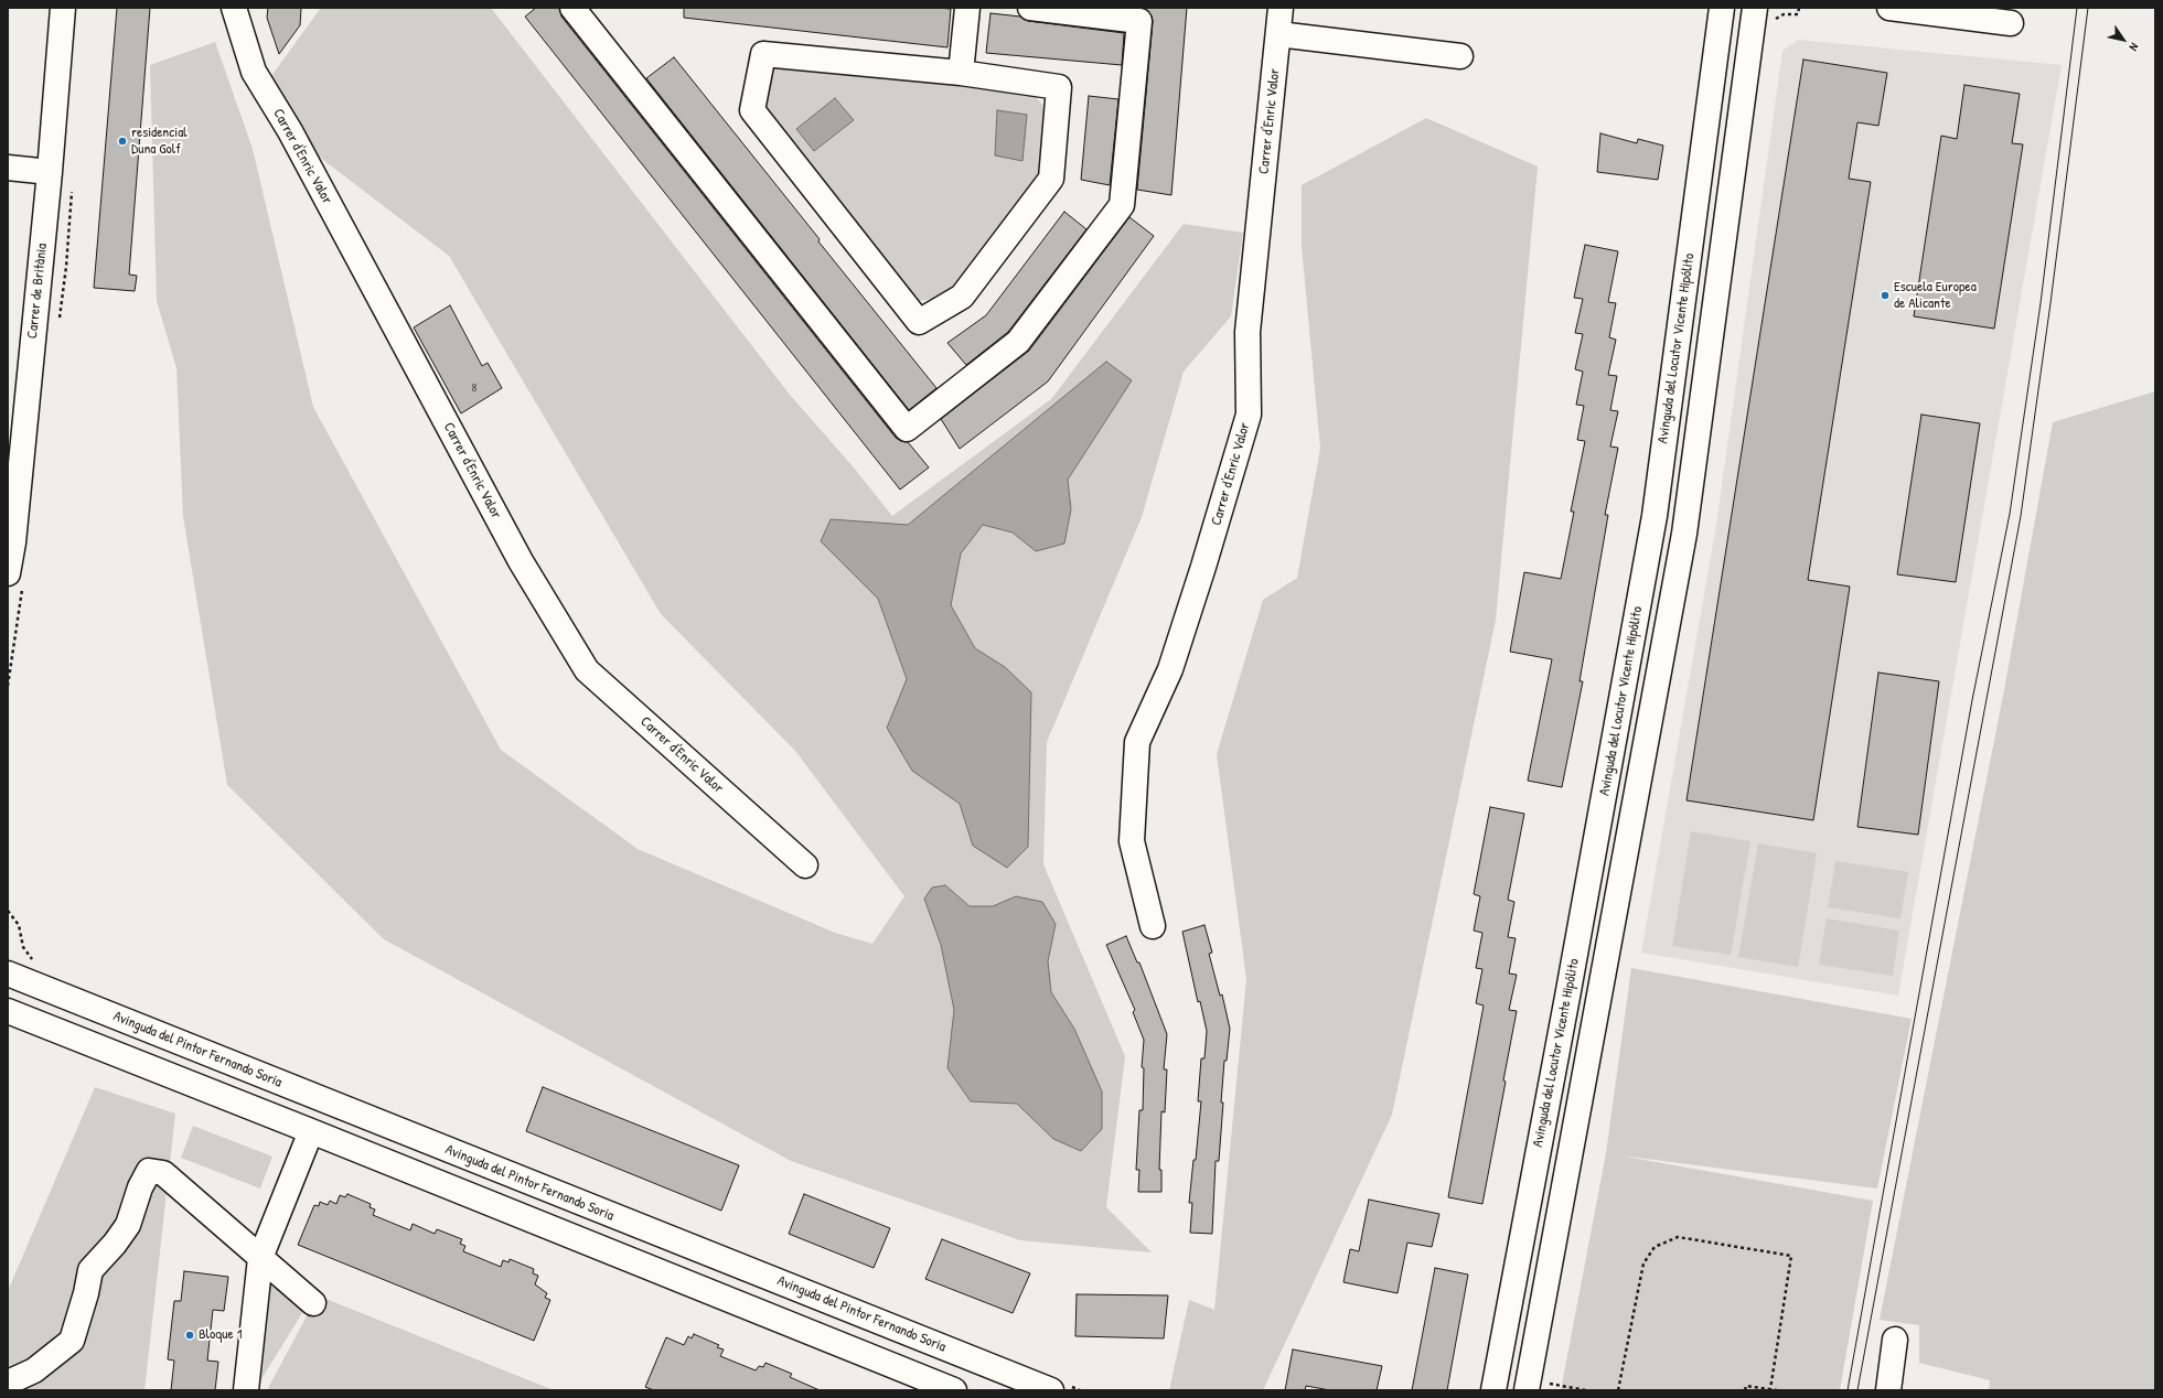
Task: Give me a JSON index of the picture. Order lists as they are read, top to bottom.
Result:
{
  "streets": {
    "street": [
      "Carrer d'Enric Valor",
      "Carrer de Britània",
      "Avinguda del Locutor Vicente Hipólito",
      "Avinguda del Pintor Fernando Soria"
    ]
  },
  "places": ["residencial Duna Golf", "Escuela Europea de Alicante", "Bloque 1"],
  "house_numbers": ["8"],
  "north": "bottom right"
}
